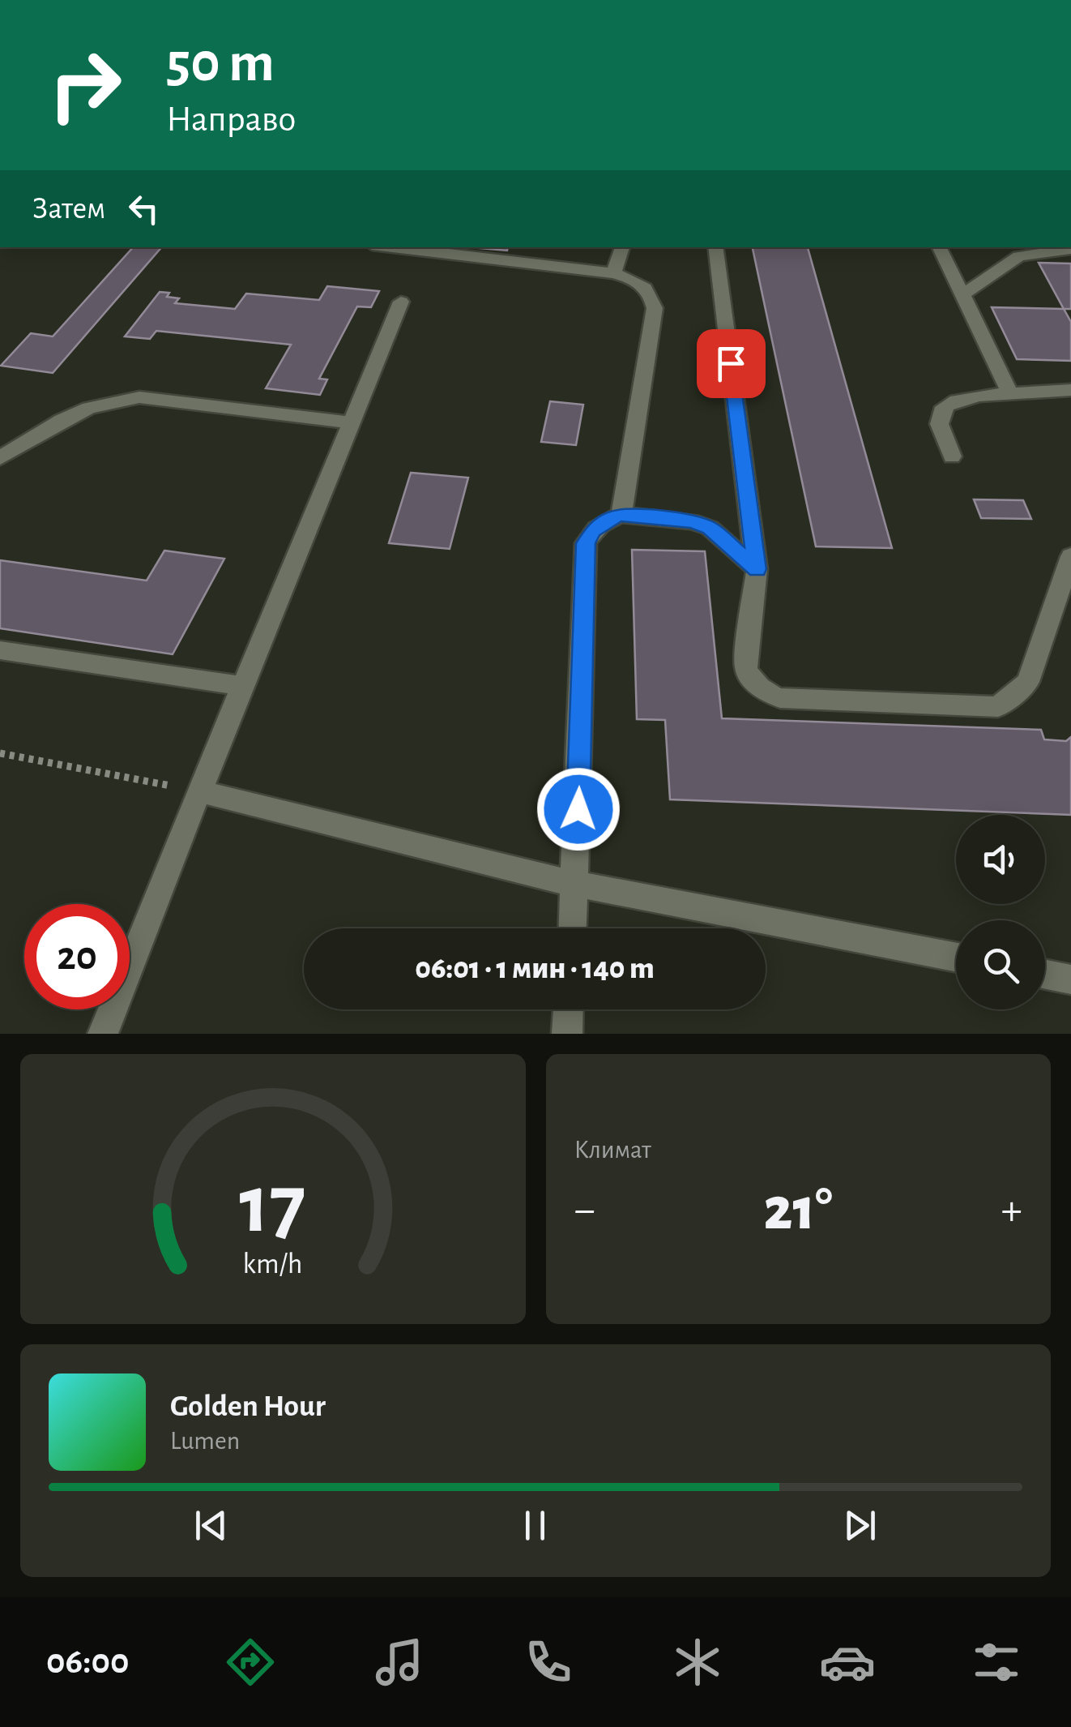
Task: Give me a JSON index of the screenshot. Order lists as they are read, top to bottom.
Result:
{
  "page": {
    "turn": ["50 m", "Направо"],
    "then": "Затем",
    "limit": "20",
    "trip": "06:01 · 1 мин · 140 m",
    "tile": "Климат",
    "heat": ["−", "21°", "+"],
    "song": ["Golden Hour", "Lumen"],
    "tabs": "06:00",
    "gauge": ["17", "km/h"]
  }
}
